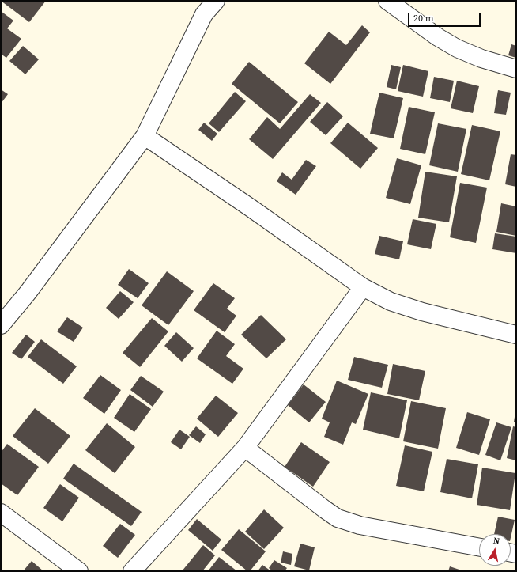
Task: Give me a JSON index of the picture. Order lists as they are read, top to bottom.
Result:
{
  "scale_bar": "20 m",
  "north": "top"
}
